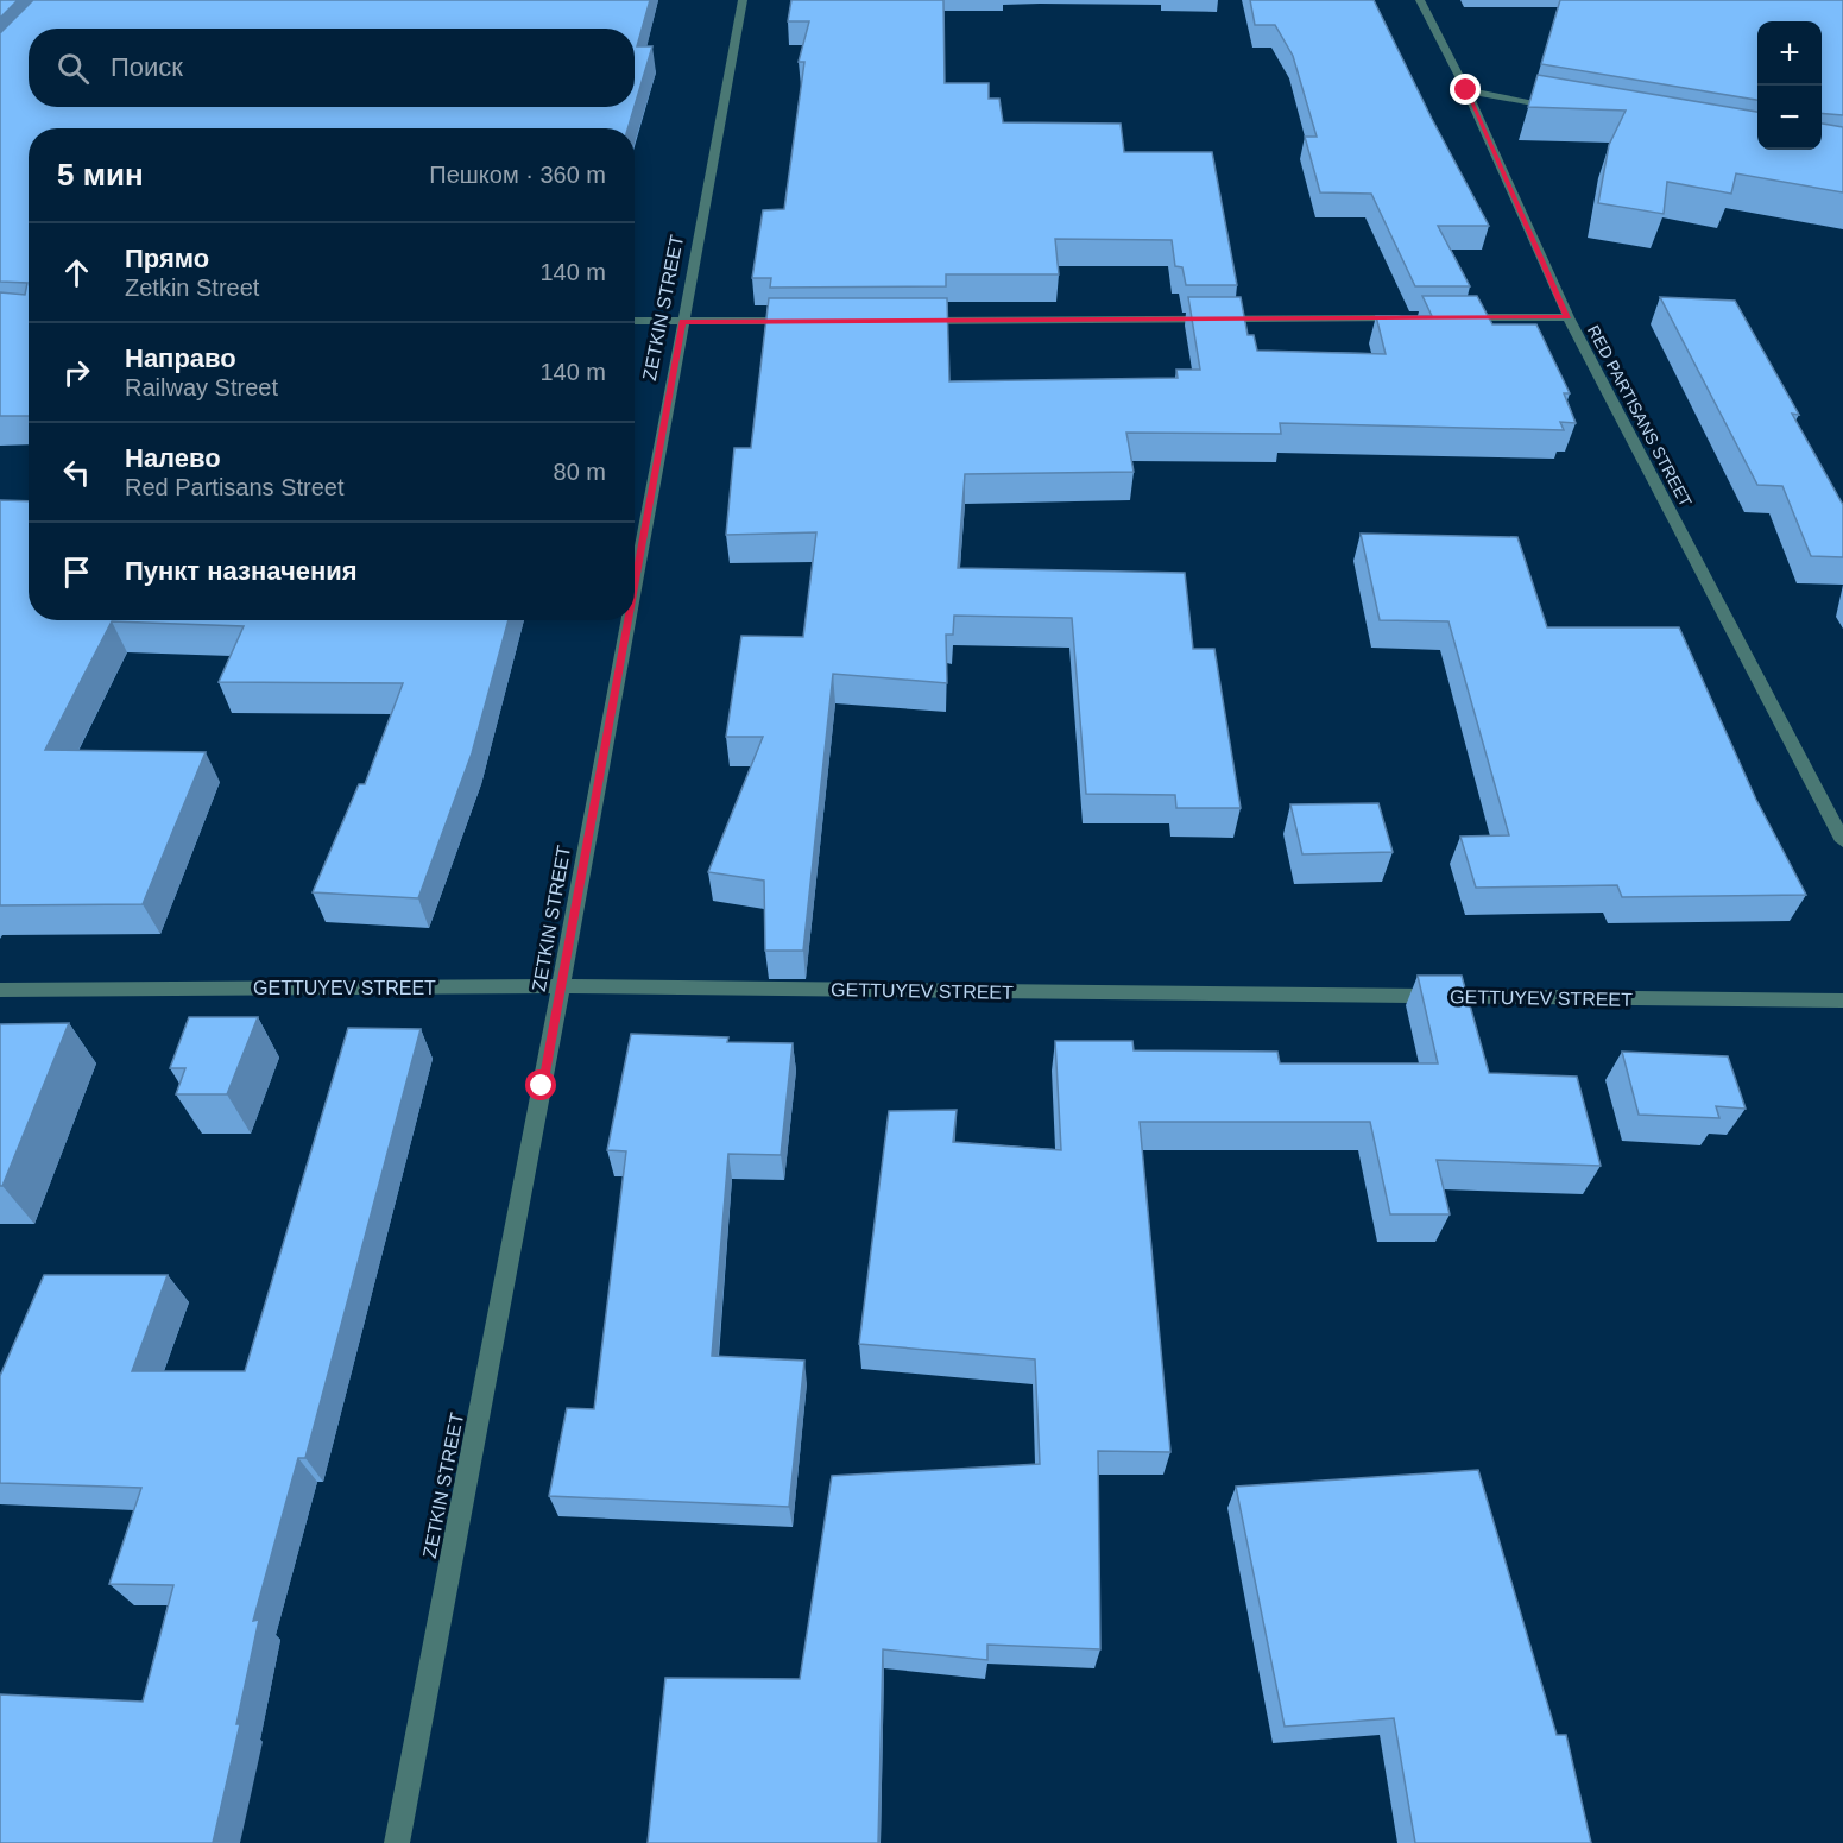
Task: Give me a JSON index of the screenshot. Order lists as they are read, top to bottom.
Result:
{
  "streets": {
    "street": ["ZETKIN STREET", "RED PARTISANS STREET", "GETTUYEV STREET"]
  },
  "crossings": [
    ["ZETKIN STREET", "GETTUYEV STREET"]
  ],
  "page": {
    "map_buttons": ["+", "−"],
    "search": "Поиск",
    "heading": ["5 мин", "Пешком · 360 m"],
    "list": [
      ["Прямо", "Zetkin Street", "140 m"],
      ["Направо", "Railway Street", "140 m"],
      ["Налево", "Red Partisans Street", "80 m"],
      "Пункт назначения"
    ]
  }
}
